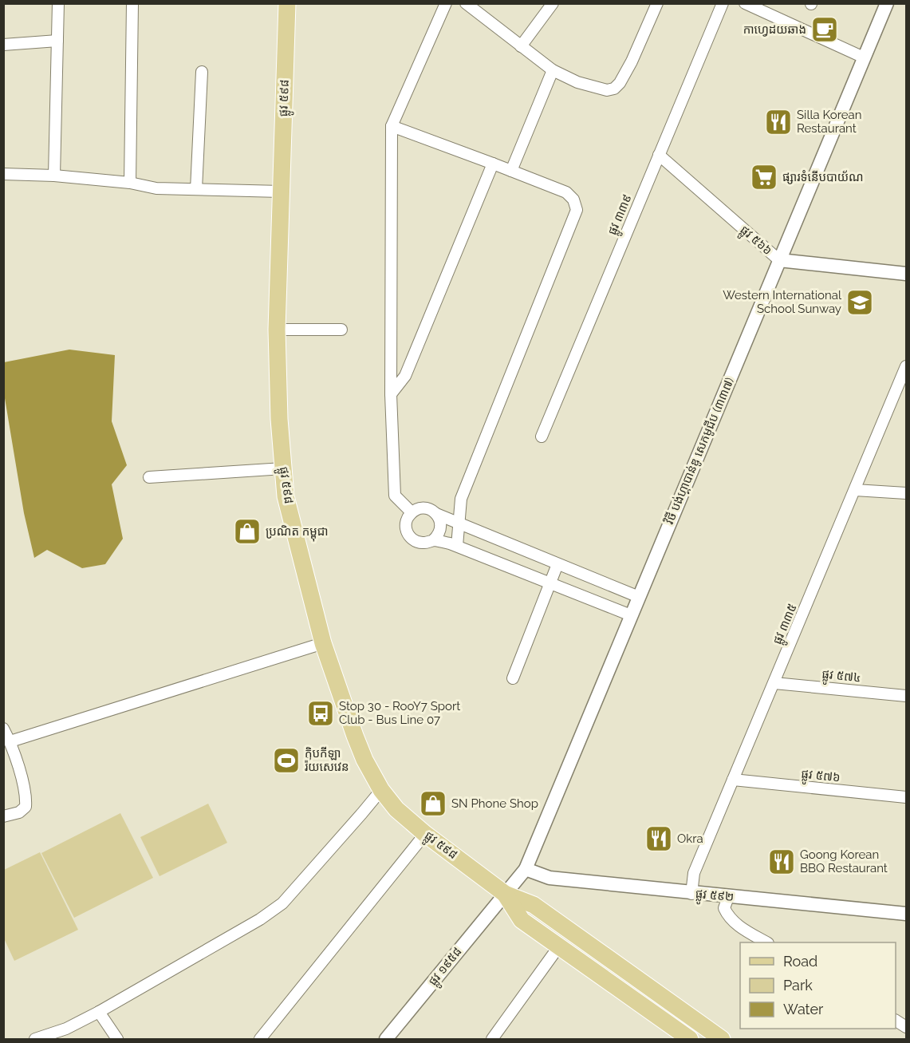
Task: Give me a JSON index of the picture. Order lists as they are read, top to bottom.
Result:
{
  "streets": {
    "main road": ["ផ្លូវ ៥៩៨"],
    "street": [
      "ផ្លូវ ៣៣៩",
      "ផ្លូវ ៥៦៦",
      "វិថី បង់ហ្គាបាន់ឌូ សេកមូជីប (៣៣៧)",
      "ផ្លូវ ៣៣៥",
      "ផ្លូវ ៥៧៤",
      "ផ្លូវ ៥៧៦",
      "ផ្លូវ ៥៩២",
      "ផ្លូវ ១៩៥៨"
    ]
  },
  "crossings": [
    ["ផ្លូវ ៥៩៨", "វិថី បង់ហ្គាបាន់ឌូ សេកមូជីប (៣៣៧)"],
    ["ផ្លូវ ៥៩៨", "ផ្លូវ ១៩៥៨"],
    ["ផ្លូវ ៣៣៩", "ផ្លូវ ៥៦៦"],
    ["ផ្លូវ ៥៦៦", "វិថី បង់ហ្គាបាន់ឌូ សេកមូជីប (៣៣៧)"],
    ["វិថី បង់ហ្គាបាន់ឌូ សេកមូជីប (៣៣៧)", "ផ្លូវ ៥៩២"],
    ["វិថី បង់ហ្គាបាន់ឌូ សេកមូជីប (៣៣៧)", "ផ្លូវ ១៩៥៨"],
    ["ផ្លូវ ៣៣៥", "ផ្លូវ ៥៧៤"],
    ["ផ្លូវ ៣៣៥", "ផ្លូវ ៥៧៦"],
    ["ផ្លូវ ៣៣៥", "ផ្លូវ ៥៩២"]
  ],
  "places": {
    "cafe": ["កាហ្វេដយឆាង"],
    "restaurant": ["Silla Korean Restaurant", "Okra", "Goong Korean BBQ Restaurant"],
    "supermarket": ["ផ្សារទំនើបបាយ័ណ"],
    "school or university": ["Western International School Sunway"],
    "shop": ["ប្រណិត កម្ពុជា", "SN Phone Shop"],
    "bus stop": ["Stop 30 - RooY7 Sport Club - Bus Line 07"],
    "sports": ["ក្លិបកីឡា រ៉យសេវេន"]
  },
  "legend": ["Road", "Park", "Water"]
}
